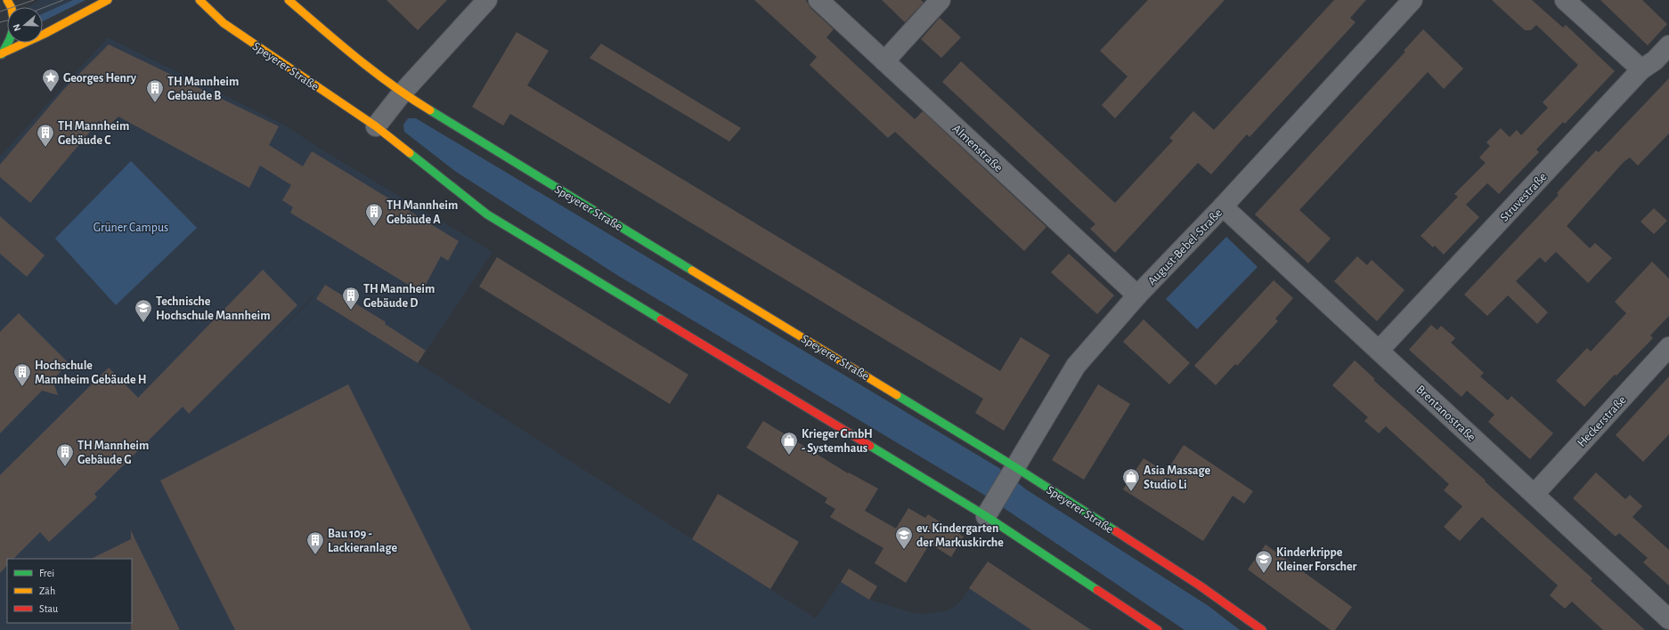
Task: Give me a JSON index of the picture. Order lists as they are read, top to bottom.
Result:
{
  "streets": {
    "street": [
      "Speyerer Straße",
      "Almenstraße",
      "Struvestraße",
      "August-Bebel-Straße",
      "Brentanostraße",
      "Heckerstraße"
    ]
  },
  "crossings": [
    ["Speyerer Straße", "August-Bebel-Straße"],
    ["Almenstraße", "August-Bebel-Straße"],
    ["Struvestraße", "Brentanostraße"],
    ["August-Bebel-Straße", "Brentanostraße"],
    ["Brentanostraße", "Heckerstraße"]
  ],
  "parks": ["Grüner Campus"],
  "places": {
    "place": ["Georges Henry"],
    "building": [
      "TH Mannheim Gebäude B",
      "TH Mannheim Gebäude C",
      "TH Mannheim Gebäude A",
      "TH Mannheim Gebäude D",
      "Hochschule Mannheim Gebäude H",
      "TH Mannheim Gebäude G",
      "Bau 109 - Lackieranlage"
    ],
    "school or university": ["Technische Hochschule Mannheim", "ev. Kindergarten der Markuskirche", "Kinderkrippe Kleiner Forscher"],
    "shop": ["Krieger GmbH - Systemhaus", "Asia Massage Studio Li"]
  },
  "legend": ["Frei", "Zäh", "Stau"],
  "north": "left"
}
